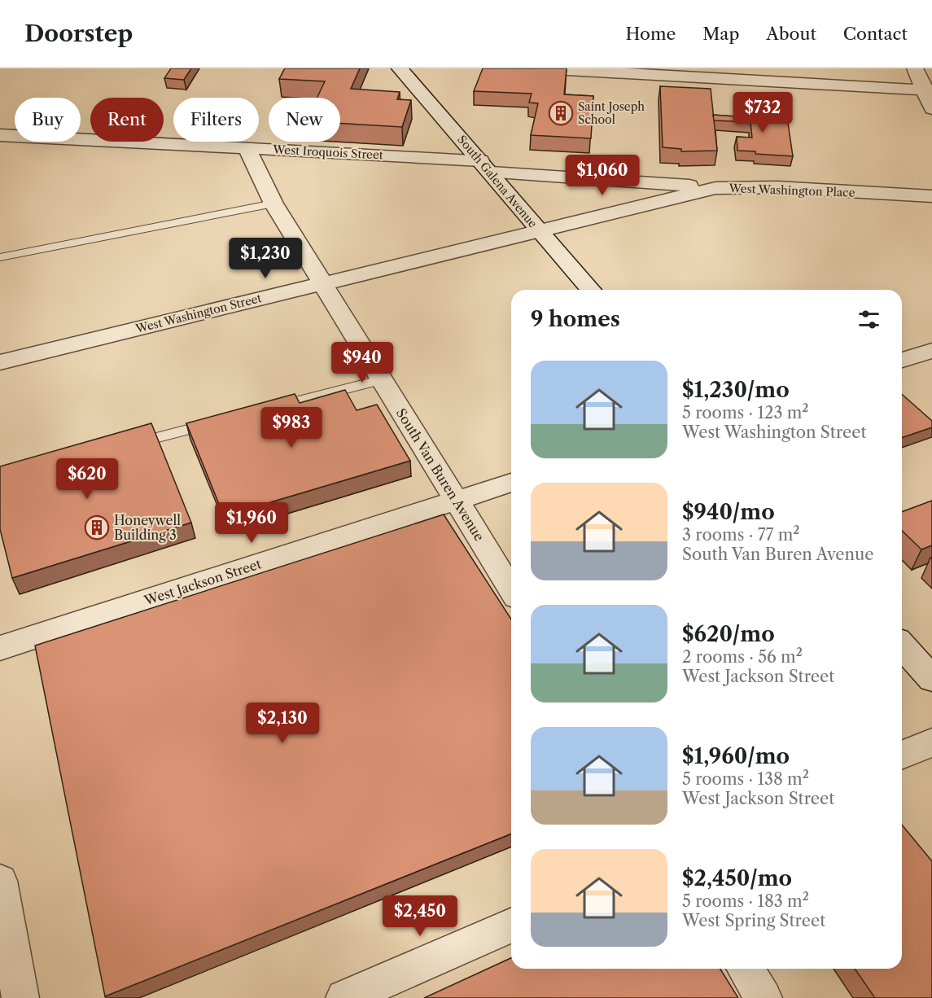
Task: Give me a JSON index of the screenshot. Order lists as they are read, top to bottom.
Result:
{
  "streets": {
    "street": [
      "West Iroquois Street",
      "South Galena Avenue",
      "West Washington Place",
      "West Washington Street",
      "South Van Buren Avenue",
      "West Jackson Street"
    ]
  },
  "crossings": [
    ["West Iroquois Street", "South Galena Avenue"],
    ["West Iroquois Street", "West Washington Place"],
    ["West Iroquois Street", "South Van Buren Avenue"],
    ["South Galena Avenue", "West Washington Place"],
    ["South Galena Avenue", "West Washington Street"],
    ["West Washington Place", "West Washington Street"],
    ["West Washington Street", "South Van Buren Avenue"],
    ["South Van Buren Avenue", "West Jackson Street"]
  ],
  "places": {
    "building": ["Saint Joseph School", "Honeywell Building 3"]
  },
  "page": {
    "header": "Doorstep",
    "nav": [
      "Home",
      "Map",
      "About",
      "Contact"
    ],
    "price": [
      "$732",
      "$1,060",
      "$1,230",
      "$940",
      "$983",
      "$620",
      "$1,960",
      "$2,130",
      "$2,450"
    ],
    "chip": [
      "Buy",
      "Rent",
      "Filters",
      "New"
    ],
    "heading": "9 homes",
    "list": [
      {
        "name": "$1,230/mo",
        "note": "5 rooms · 123 m² · West Washington Street"
      },
      {
        "name": "$940/mo",
        "note": "3 rooms · 77 m² · South Van Buren Avenue"
      },
      {
        "name": "$620/mo",
        "note": "2 rooms · 56 m² · West Jackson Street"
      },
      {
        "name": "$1,960/mo",
        "note": "5 rooms · 138 m² · West Jackson Street"
      },
      {
        "name": "$2,450/mo",
        "note": "5 rooms · 183 m² · West Spring Street"
      }
    ]
  }
}
